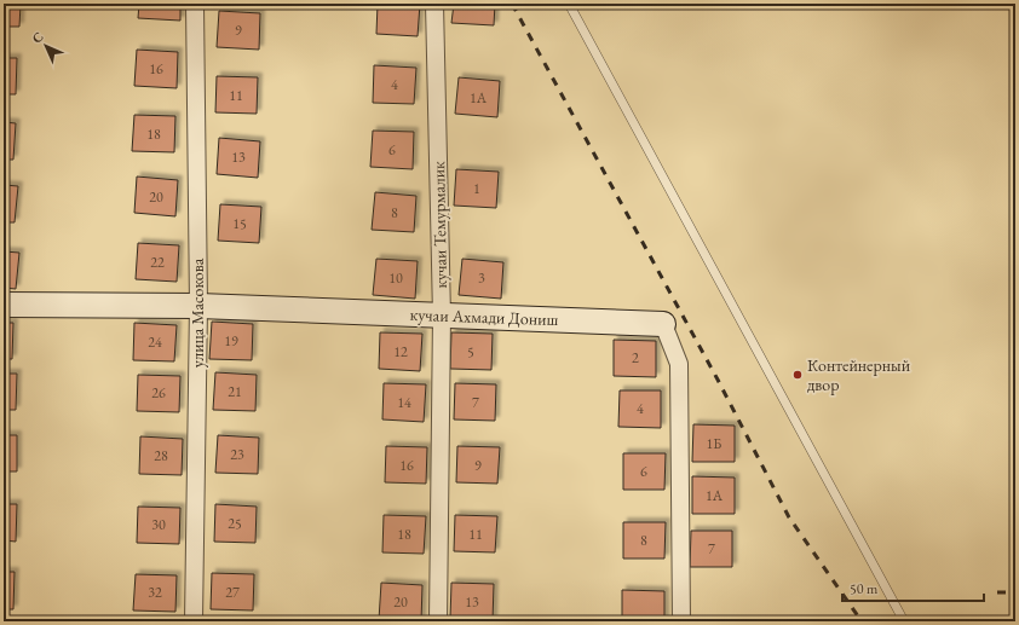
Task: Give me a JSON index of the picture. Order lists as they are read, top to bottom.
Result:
{
  "streets": {
    "street": ["кучаи Темурмалик", "улица Масокова", "кучаи Ахмади Дониш"]
  },
  "crossings": [
    ["кучаи Темурмалик", "кучаи Ахмади Дониш"],
    ["улица Масокова", "кучаи Ахмади Дониш"]
  ],
  "places": ["Контейнерный двор"],
  "house_numbers": [
    "9",
    "16",
    "4",
    "11",
    "1А",
    "18",
    "6",
    "13",
    "1",
    "20",
    "8",
    "15",
    "22",
    "10",
    "3",
    "19",
    "24",
    "12",
    "5",
    "2",
    "21",
    "26",
    "14",
    "7",
    "4",
    "1Б",
    "23",
    "28",
    "16",
    "9",
    "6",
    "1А",
    "25",
    "30",
    "18",
    "11",
    "8",
    "7",
    "32",
    "27",
    "20",
    "13"
  ],
  "scale_bar": "50 m",
  "north": "top left"
}
